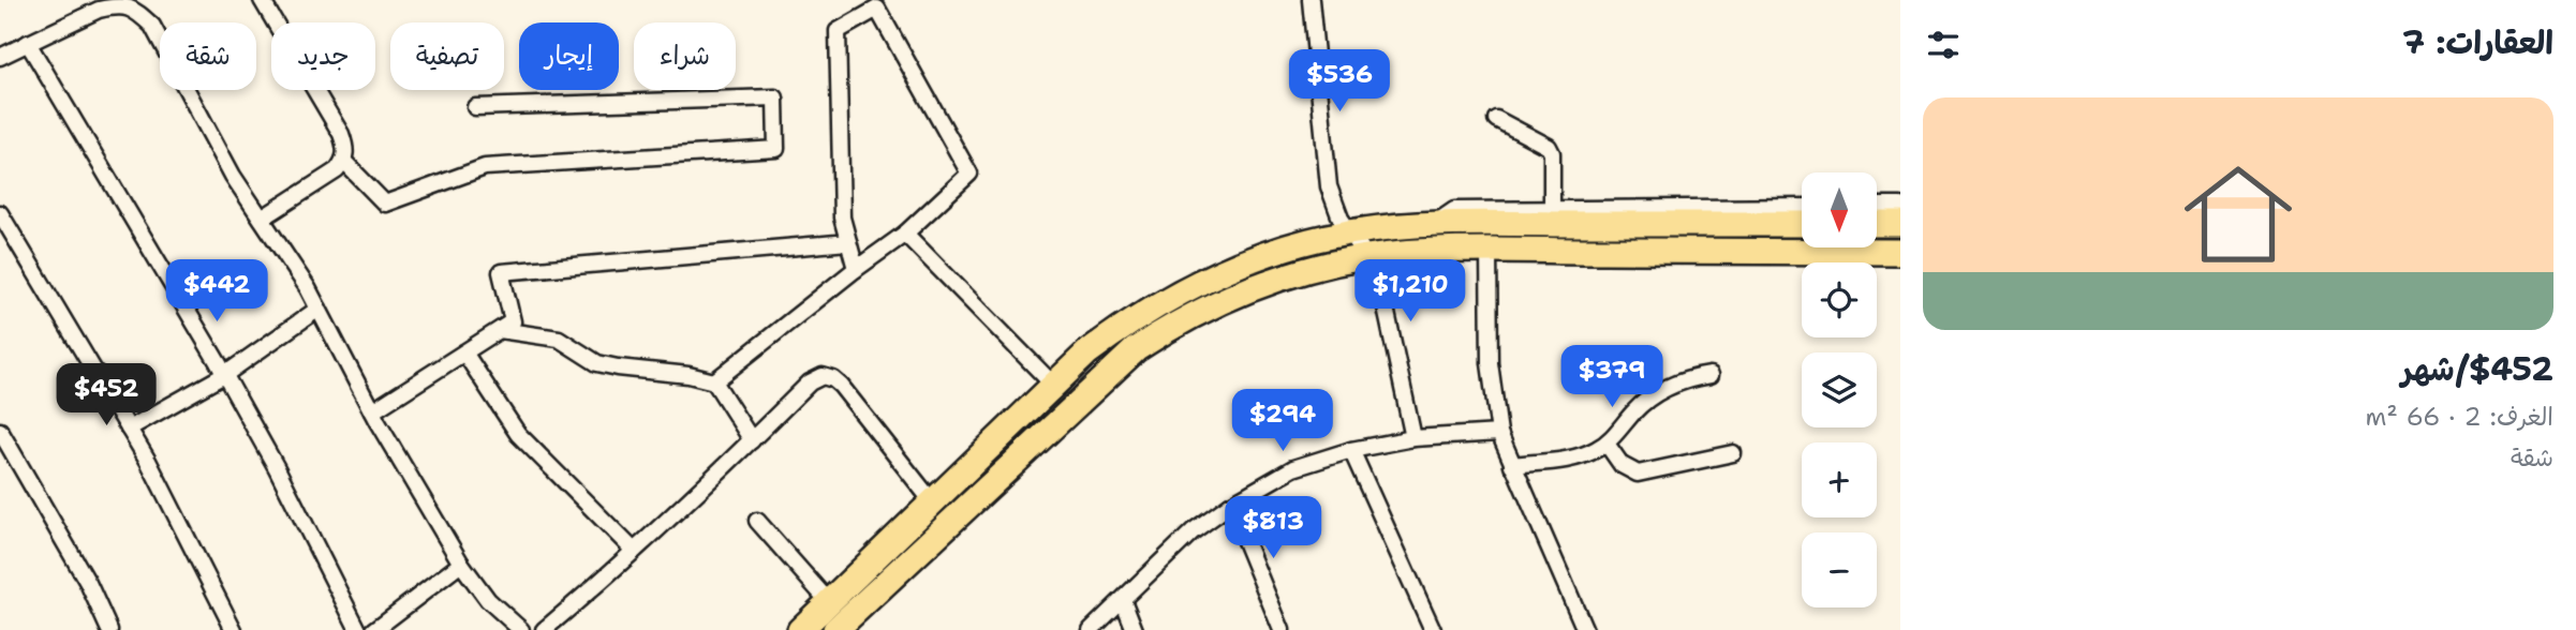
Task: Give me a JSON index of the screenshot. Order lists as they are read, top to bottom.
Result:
{
  "north": "bottom",
  "page": {
    "heading": "العقارات: 7",
    "chip": [
      "شراء",
      "إيجار",
      "تصفية",
      "جديد",
      "شقة"
    ],
    "price": [
      "$536",
      "$442",
      "$1,210",
      "$379",
      "$452",
      "$294",
      "$813"
    ],
    "list": [
      {
        "name": "$452/شهر",
        "note": "الغرف: 2 · 66 m² · شقة"
      }
    ],
    "map_buttons": ["+", "−"]
  }
}
